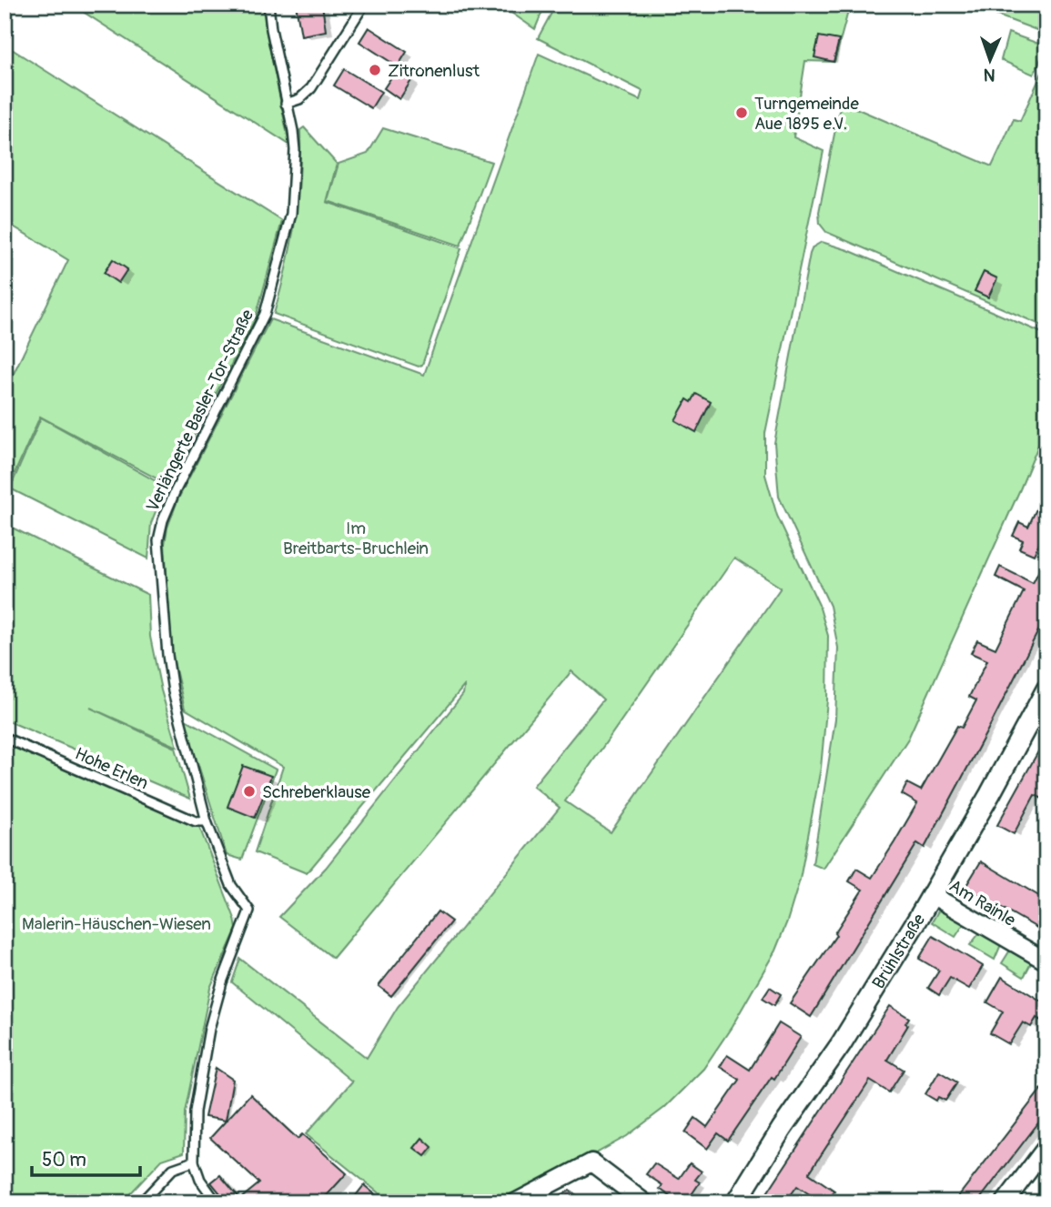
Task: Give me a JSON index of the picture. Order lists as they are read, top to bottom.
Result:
{
  "streets": {
    "street": ["Am Rainle", "Brühlstraße"],
    "lane": ["Verlängerte Basler-Tor-Straße", "Hohe Erlen"]
  },
  "crossings": [
    ["Verlängerte Basler-Tor-Straße", "Hohe Erlen"],
    ["Am Rainle", "Brühlstraße"]
  ],
  "parks": ["Im Breitbarts-Bruchlein", "Malerin-Häuschen-Wiesen"],
  "places": ["Zitronenlust", "Turngemeinde Aue 1895 e.V.", "Schreberklause"],
  "scale_bar": "50 m",
  "north": "bottom"
}
